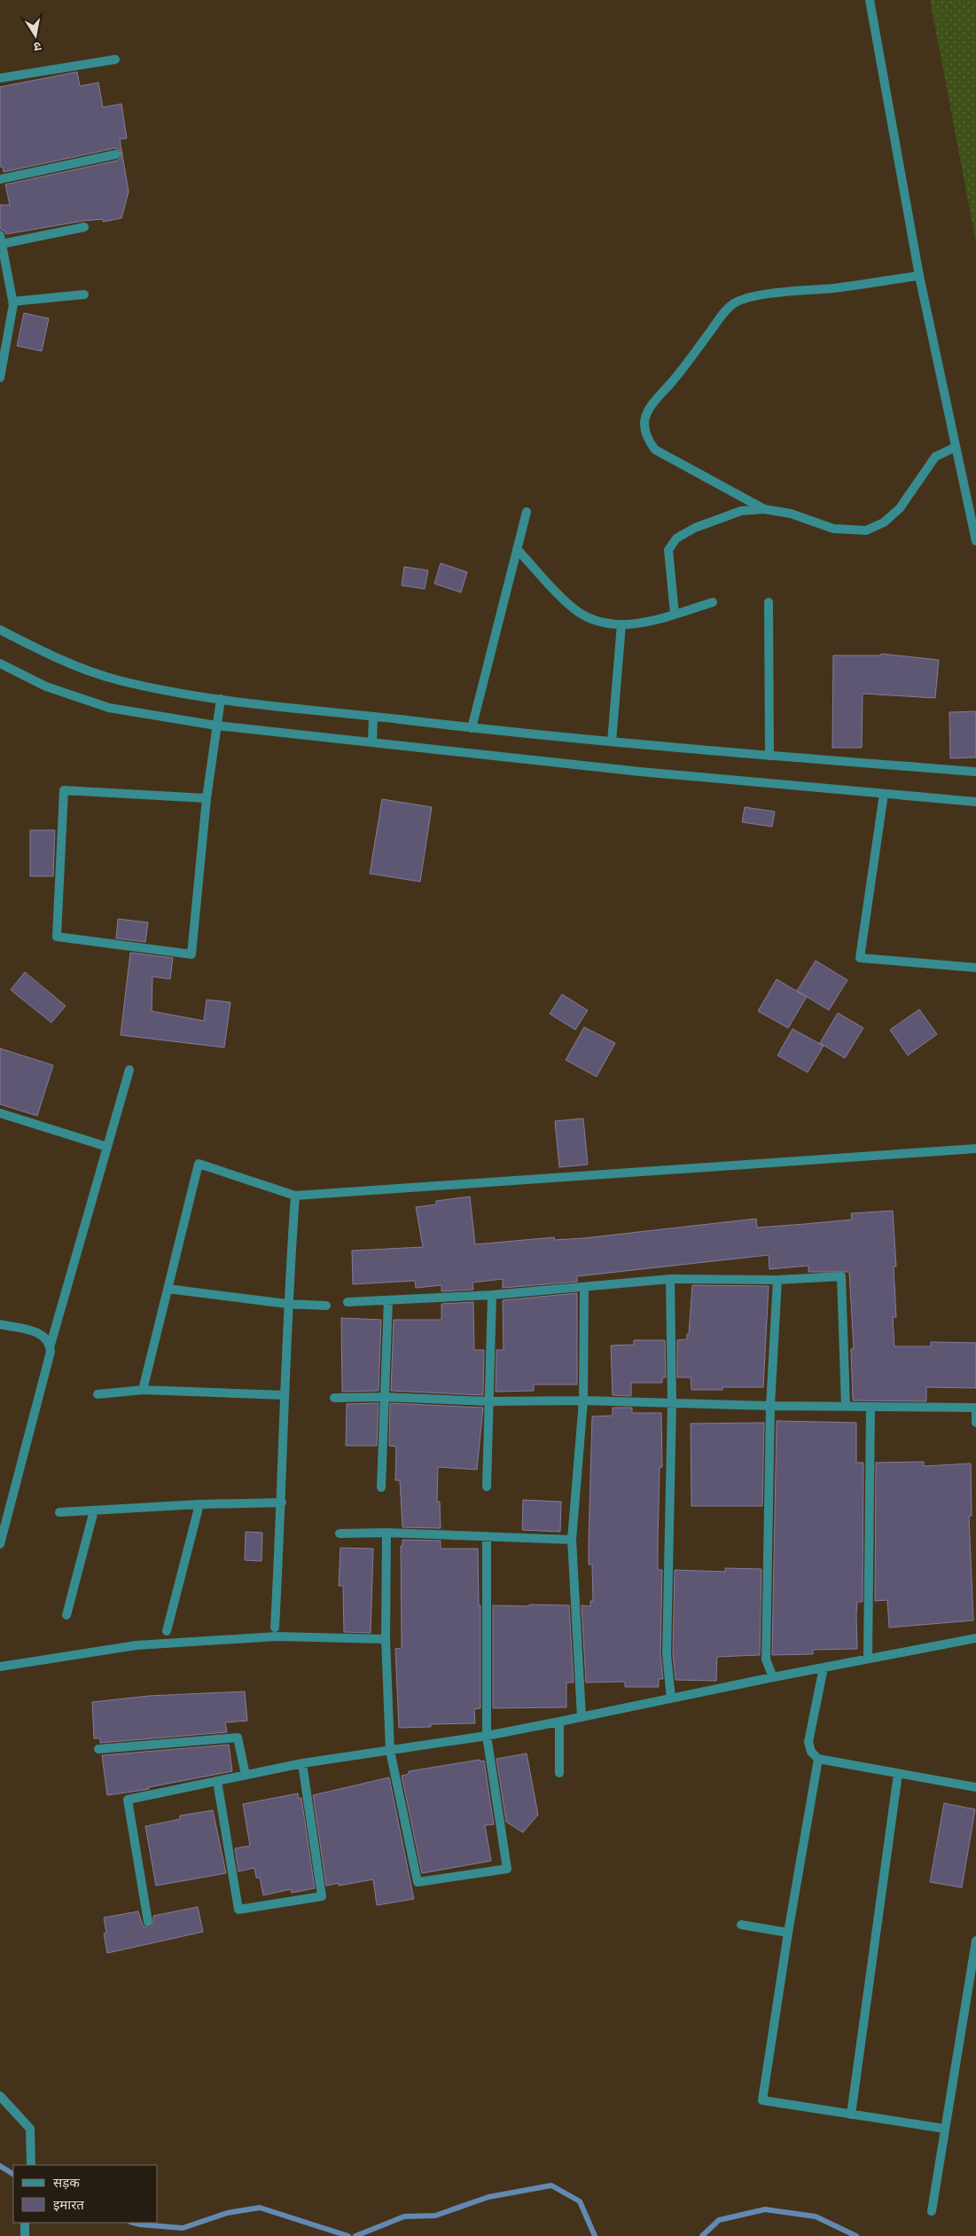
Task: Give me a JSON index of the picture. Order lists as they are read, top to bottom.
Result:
{
  "legend": ["सड़क", "इमारत"],
  "north": "bottom"
}
